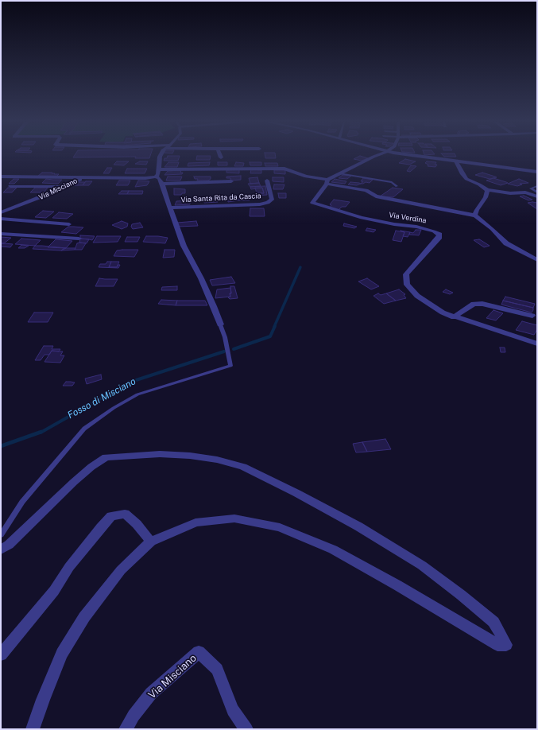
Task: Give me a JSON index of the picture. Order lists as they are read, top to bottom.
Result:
{
  "streets": {
    "street": ["Via Misciano", "Via Santa Rita da Cascia", "Via Verdina"]
  },
  "water": ["Fosso di Misciano"]
}
